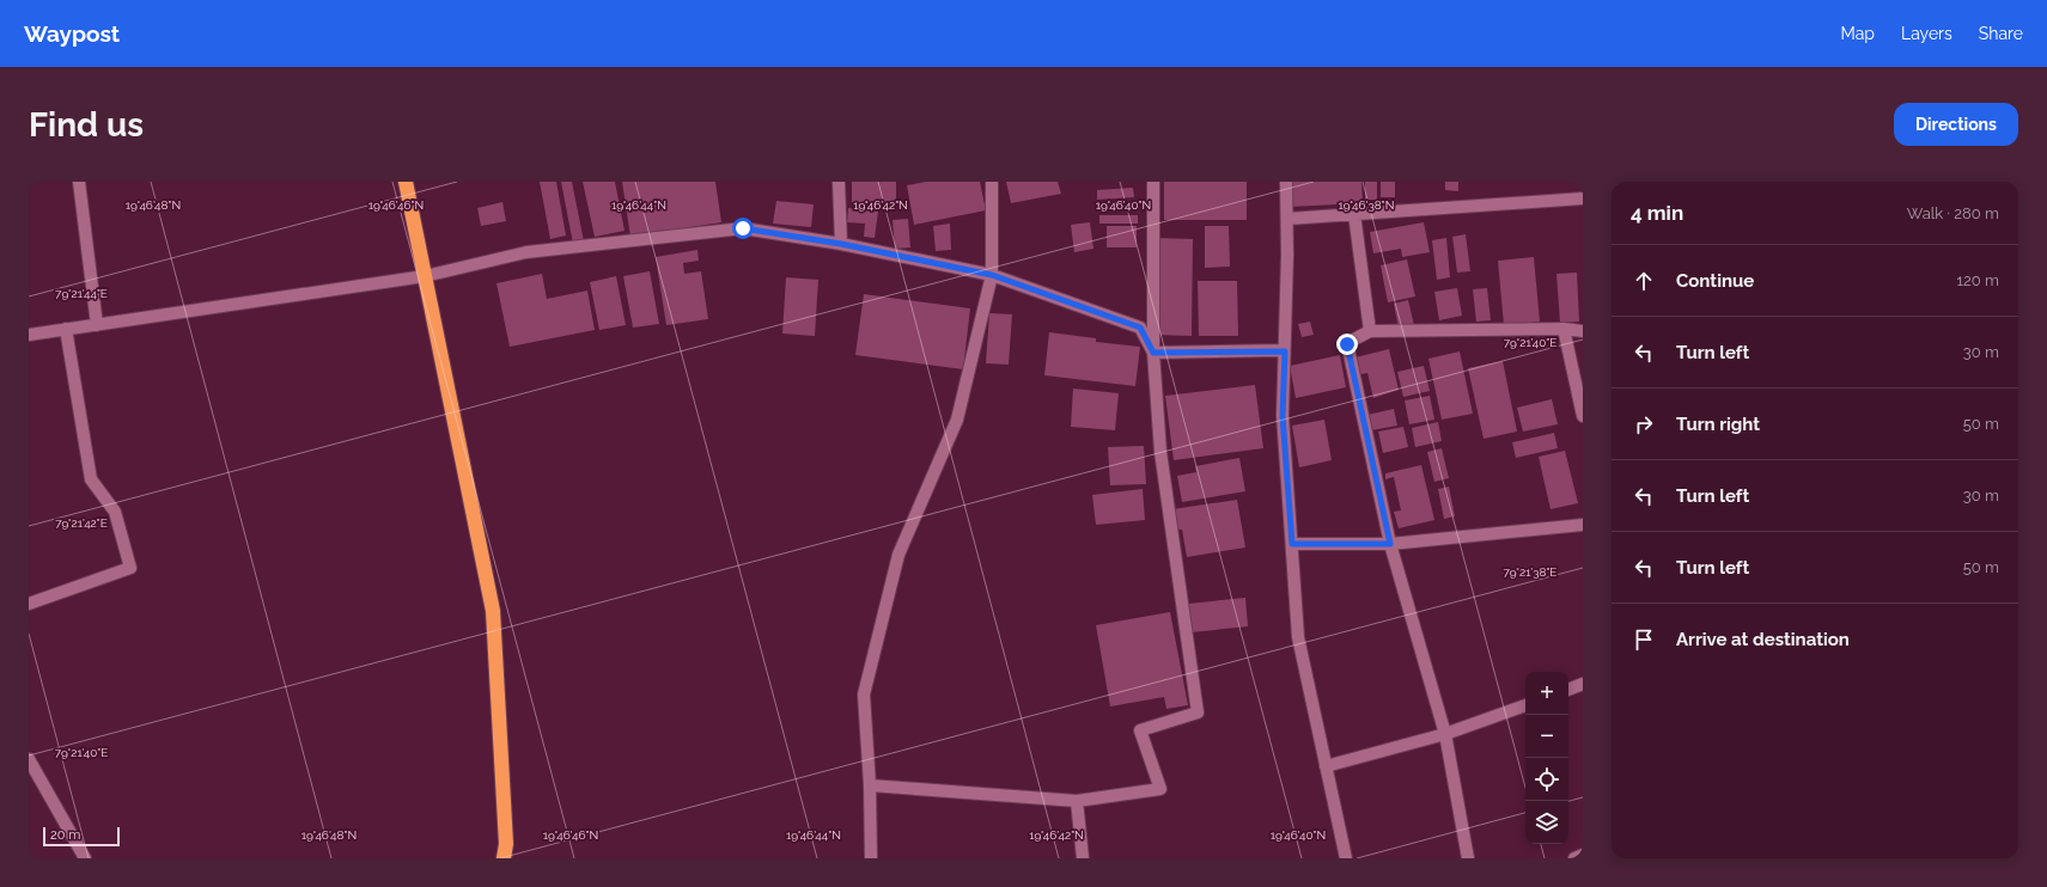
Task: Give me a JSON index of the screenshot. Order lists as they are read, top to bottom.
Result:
{
  "scale_bar": "20 m",
  "page": {
    "header": "Waypost",
    "nav": ["Map", "Layers", "Share"],
    "buttons": "Directions",
    "title": "Find us",
    "heading": ["4 min", "Walk · 280 m"],
    "list": [
      ["Continue", "120 m"],
      ["Turn left", "30 m"],
      ["Turn right", "50 m"],
      ["Turn left", "30 m"],
      ["Turn left", "50 m"],
      "Arrive at destination"
    ],
    "map_buttons": ["+", "−"],
    "scale": "20 m"
  },
  "coordinates": [
    "19°46'48\"N",
    "19°46'46\"N",
    "19°46'40\"N",
    "19°46'44\"N",
    "19°46'42\"N",
    "19°46'38\"N",
    "79°21'44\"E",
    "79°21'40\"E",
    "79°21'42\"E",
    "79°21'38\"E"
  ]
}
